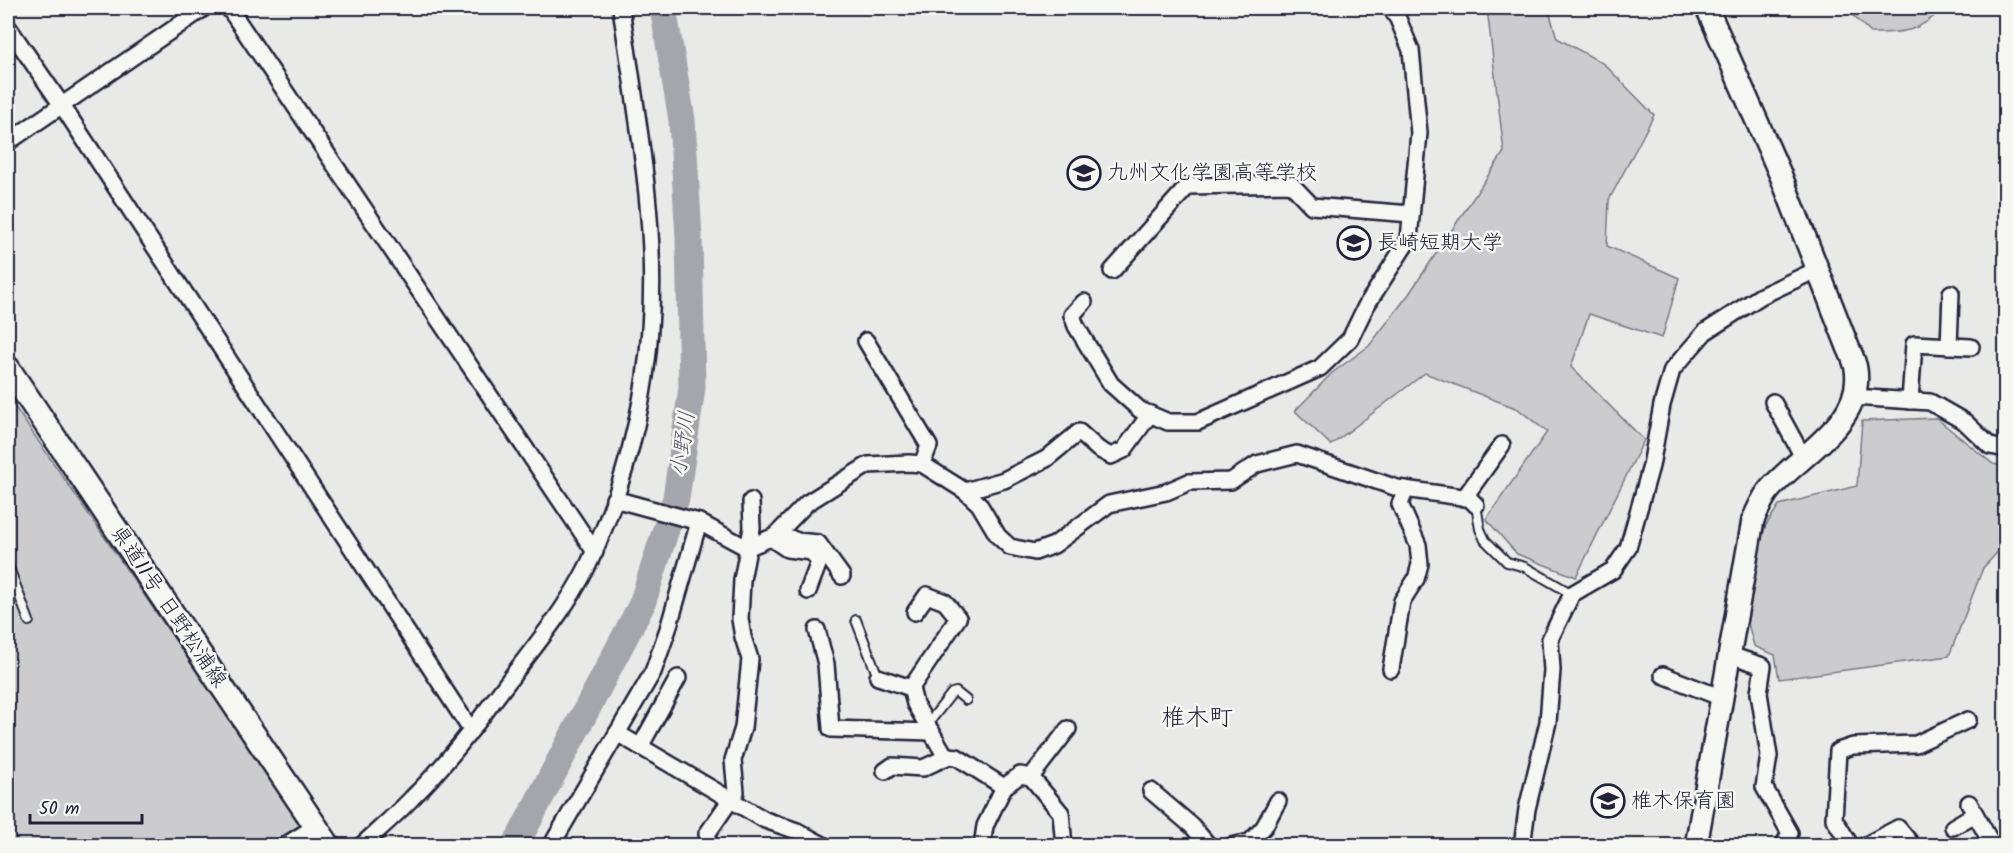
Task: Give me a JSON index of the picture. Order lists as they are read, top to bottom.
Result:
{
  "streets": {
    "main road": ["県道11号 日野松浦線"]
  },
  "districts": ["椎木町"],
  "water": ["小野川"],
  "places": {
    "school or university": ["九州文化学園高等学校", "長崎短期大学", "椎木保育園"]
  },
  "scale_bar": "50 m"
}
